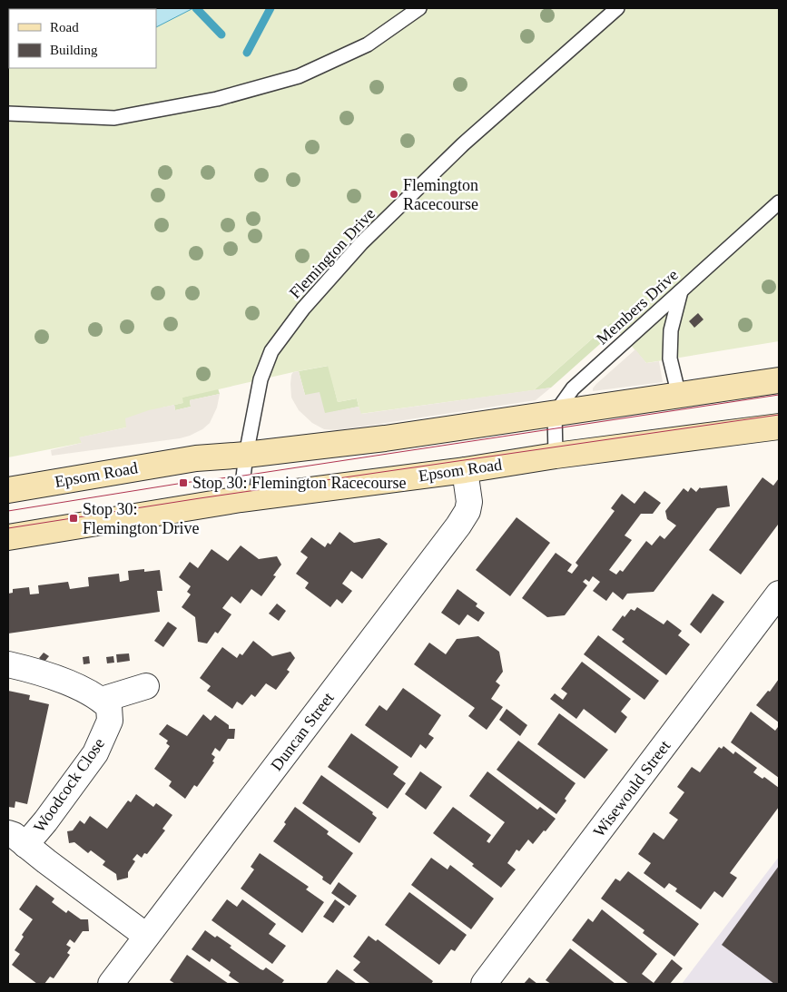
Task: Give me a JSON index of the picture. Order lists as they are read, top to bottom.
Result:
{
  "streets": {
    "main road": ["Epsom Road"],
    "street": ["Duncan Street", "Woodcock Close", "Wisewould Street"],
    "lane": ["Flemington Drive", "Members Drive"]
  },
  "crossings": [
    ["Flemington Drive", "Epsom Road"],
    ["Members Drive", "Epsom Road"],
    ["Epsom Road", "Duncan Street"],
    ["Duncan Street", "Woodcock Close"]
  ],
  "places": {
    "other": ["Flemington Racecourse"],
    "transit": ["Stop 30: Flemington Racecourse", "Stop 30: Flemington Drive"]
  },
  "legend": ["Road", "Building"]
}
